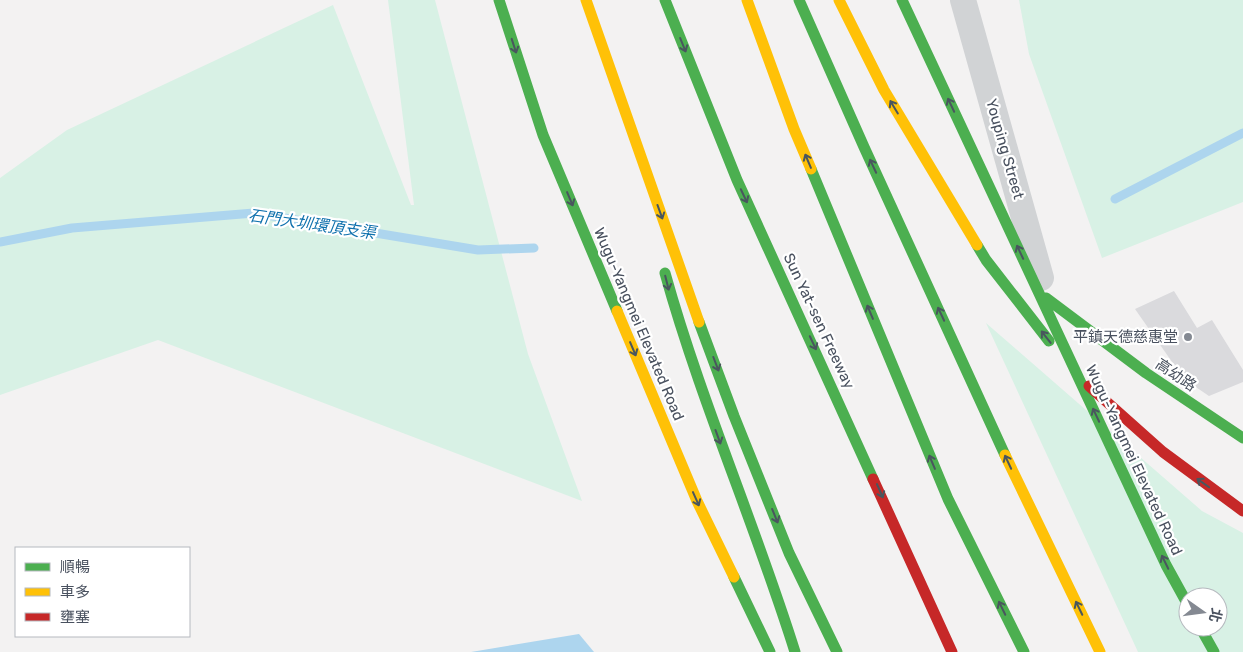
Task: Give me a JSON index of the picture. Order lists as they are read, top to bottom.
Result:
{
  "streets": {
    "main road": ["Sun Yat-sen Freeway", "Wugu-Yangmei Elevated Road", "高幼路"],
    "street": ["Youping Street"]
  },
  "crossings": [
    ["Youping Street", "高幼路"]
  ],
  "water": ["石門大圳環頂支渠"],
  "places": ["平鎮天德慈惠堂"],
  "legend": ["順暢", "車多", "壅塞"],
  "north": "right"
}
